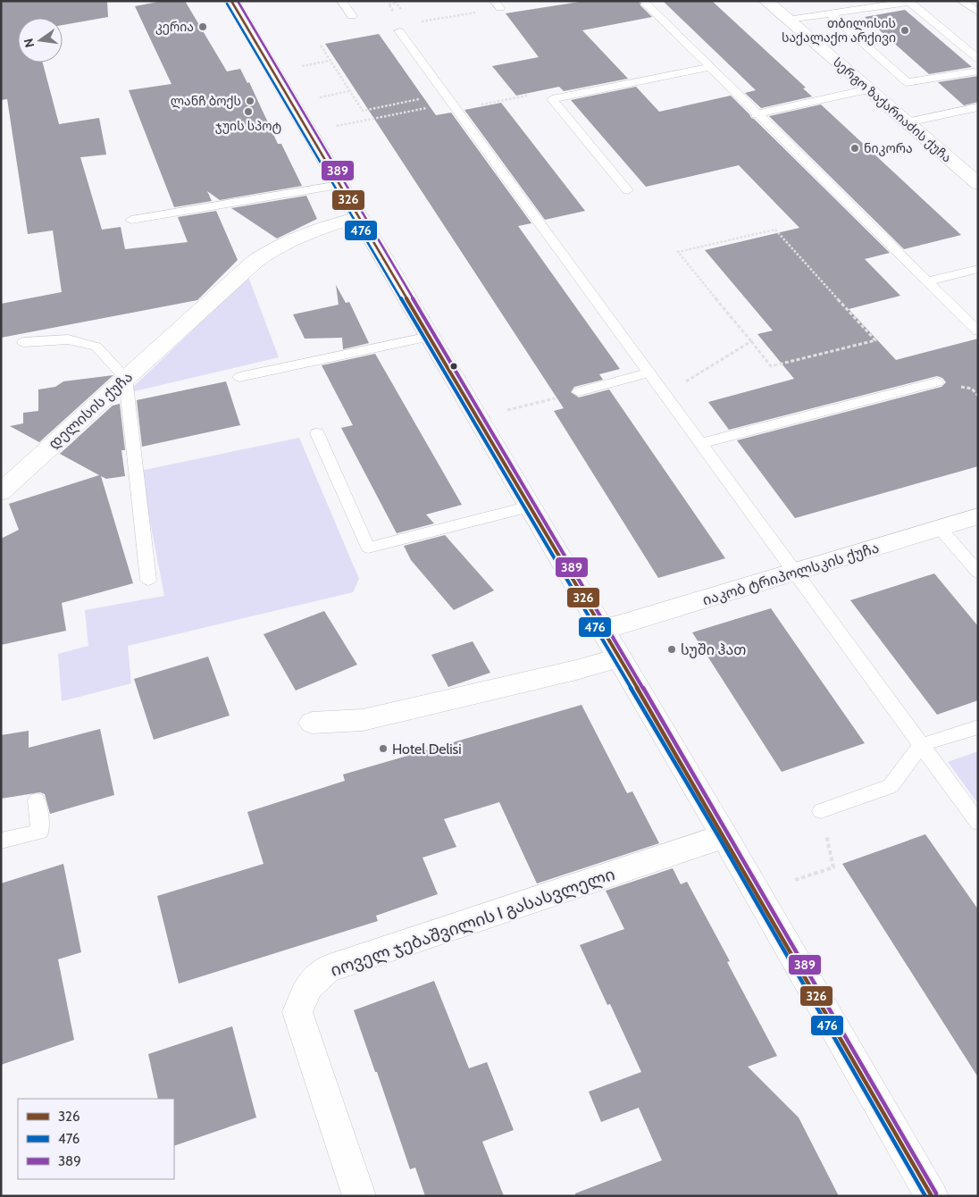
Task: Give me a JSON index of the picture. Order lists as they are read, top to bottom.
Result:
{
  "streets": {
    "street": [
      "სერგო ზაქარიაძის ქუჩა",
      "დელისის ქუჩა",
      "იაკობ ტრიპოლსკის ქუჩა",
      "იოველ ჯებაშვილის I გასასვლელი"
    ]
  },
  "places": [
    "კერია",
    "თბილისის საქალაქო არქივი",
    "ლანჩ ბოქს",
    "ჯუის სპოტ",
    "ნიკორა",
    "სუში ჰათ",
    "Hotel Delisi"
  ],
  "lines": ["transit line 326", "transit line 389", "transit line 476"],
  "legend": ["326", "476", "389"],
  "north": "left"
}
